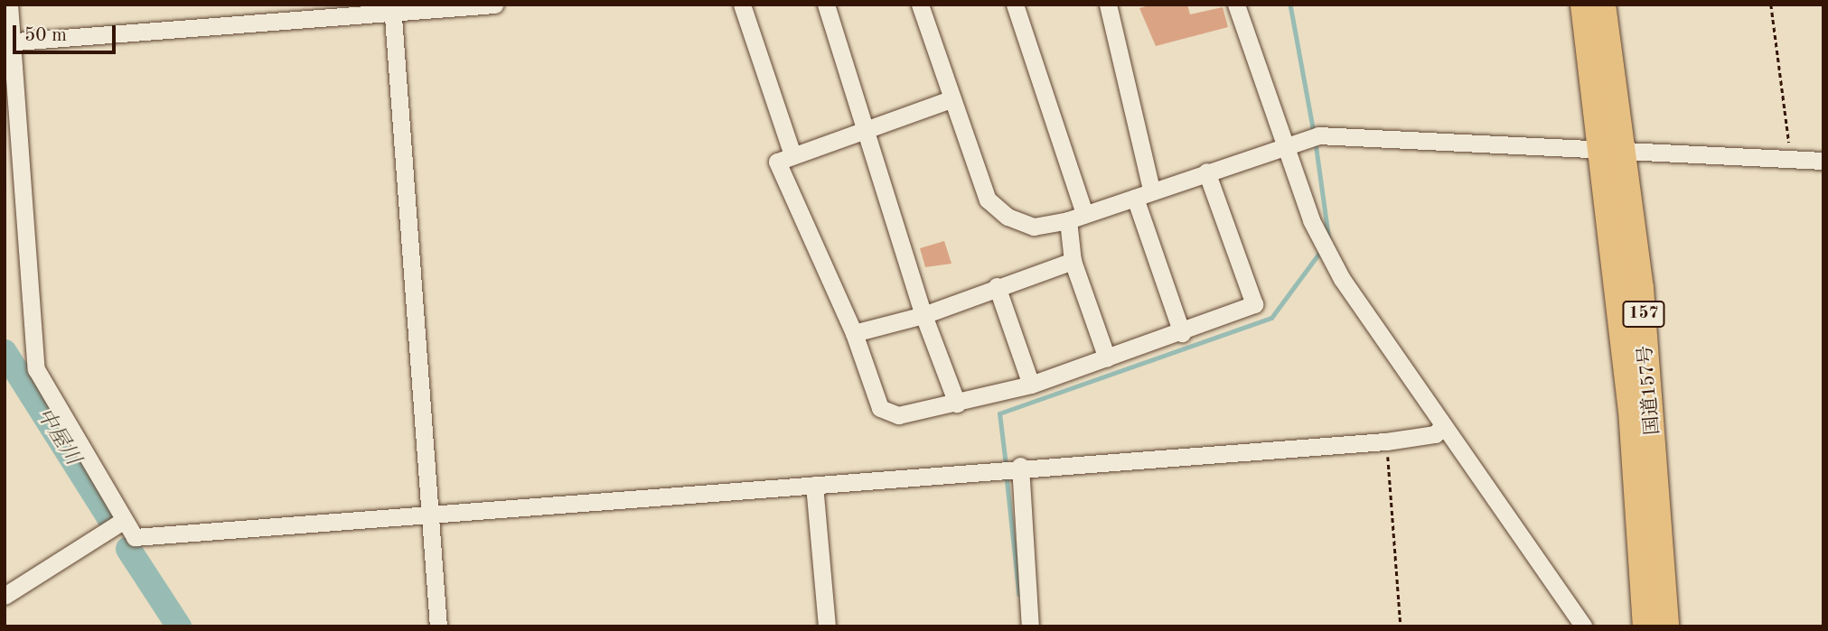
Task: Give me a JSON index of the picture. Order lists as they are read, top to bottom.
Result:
{
  "streets": {
    "highway": ["157", "国道157号"]
  },
  "water": ["中屋川"],
  "scale_bar": "50 m"
}
